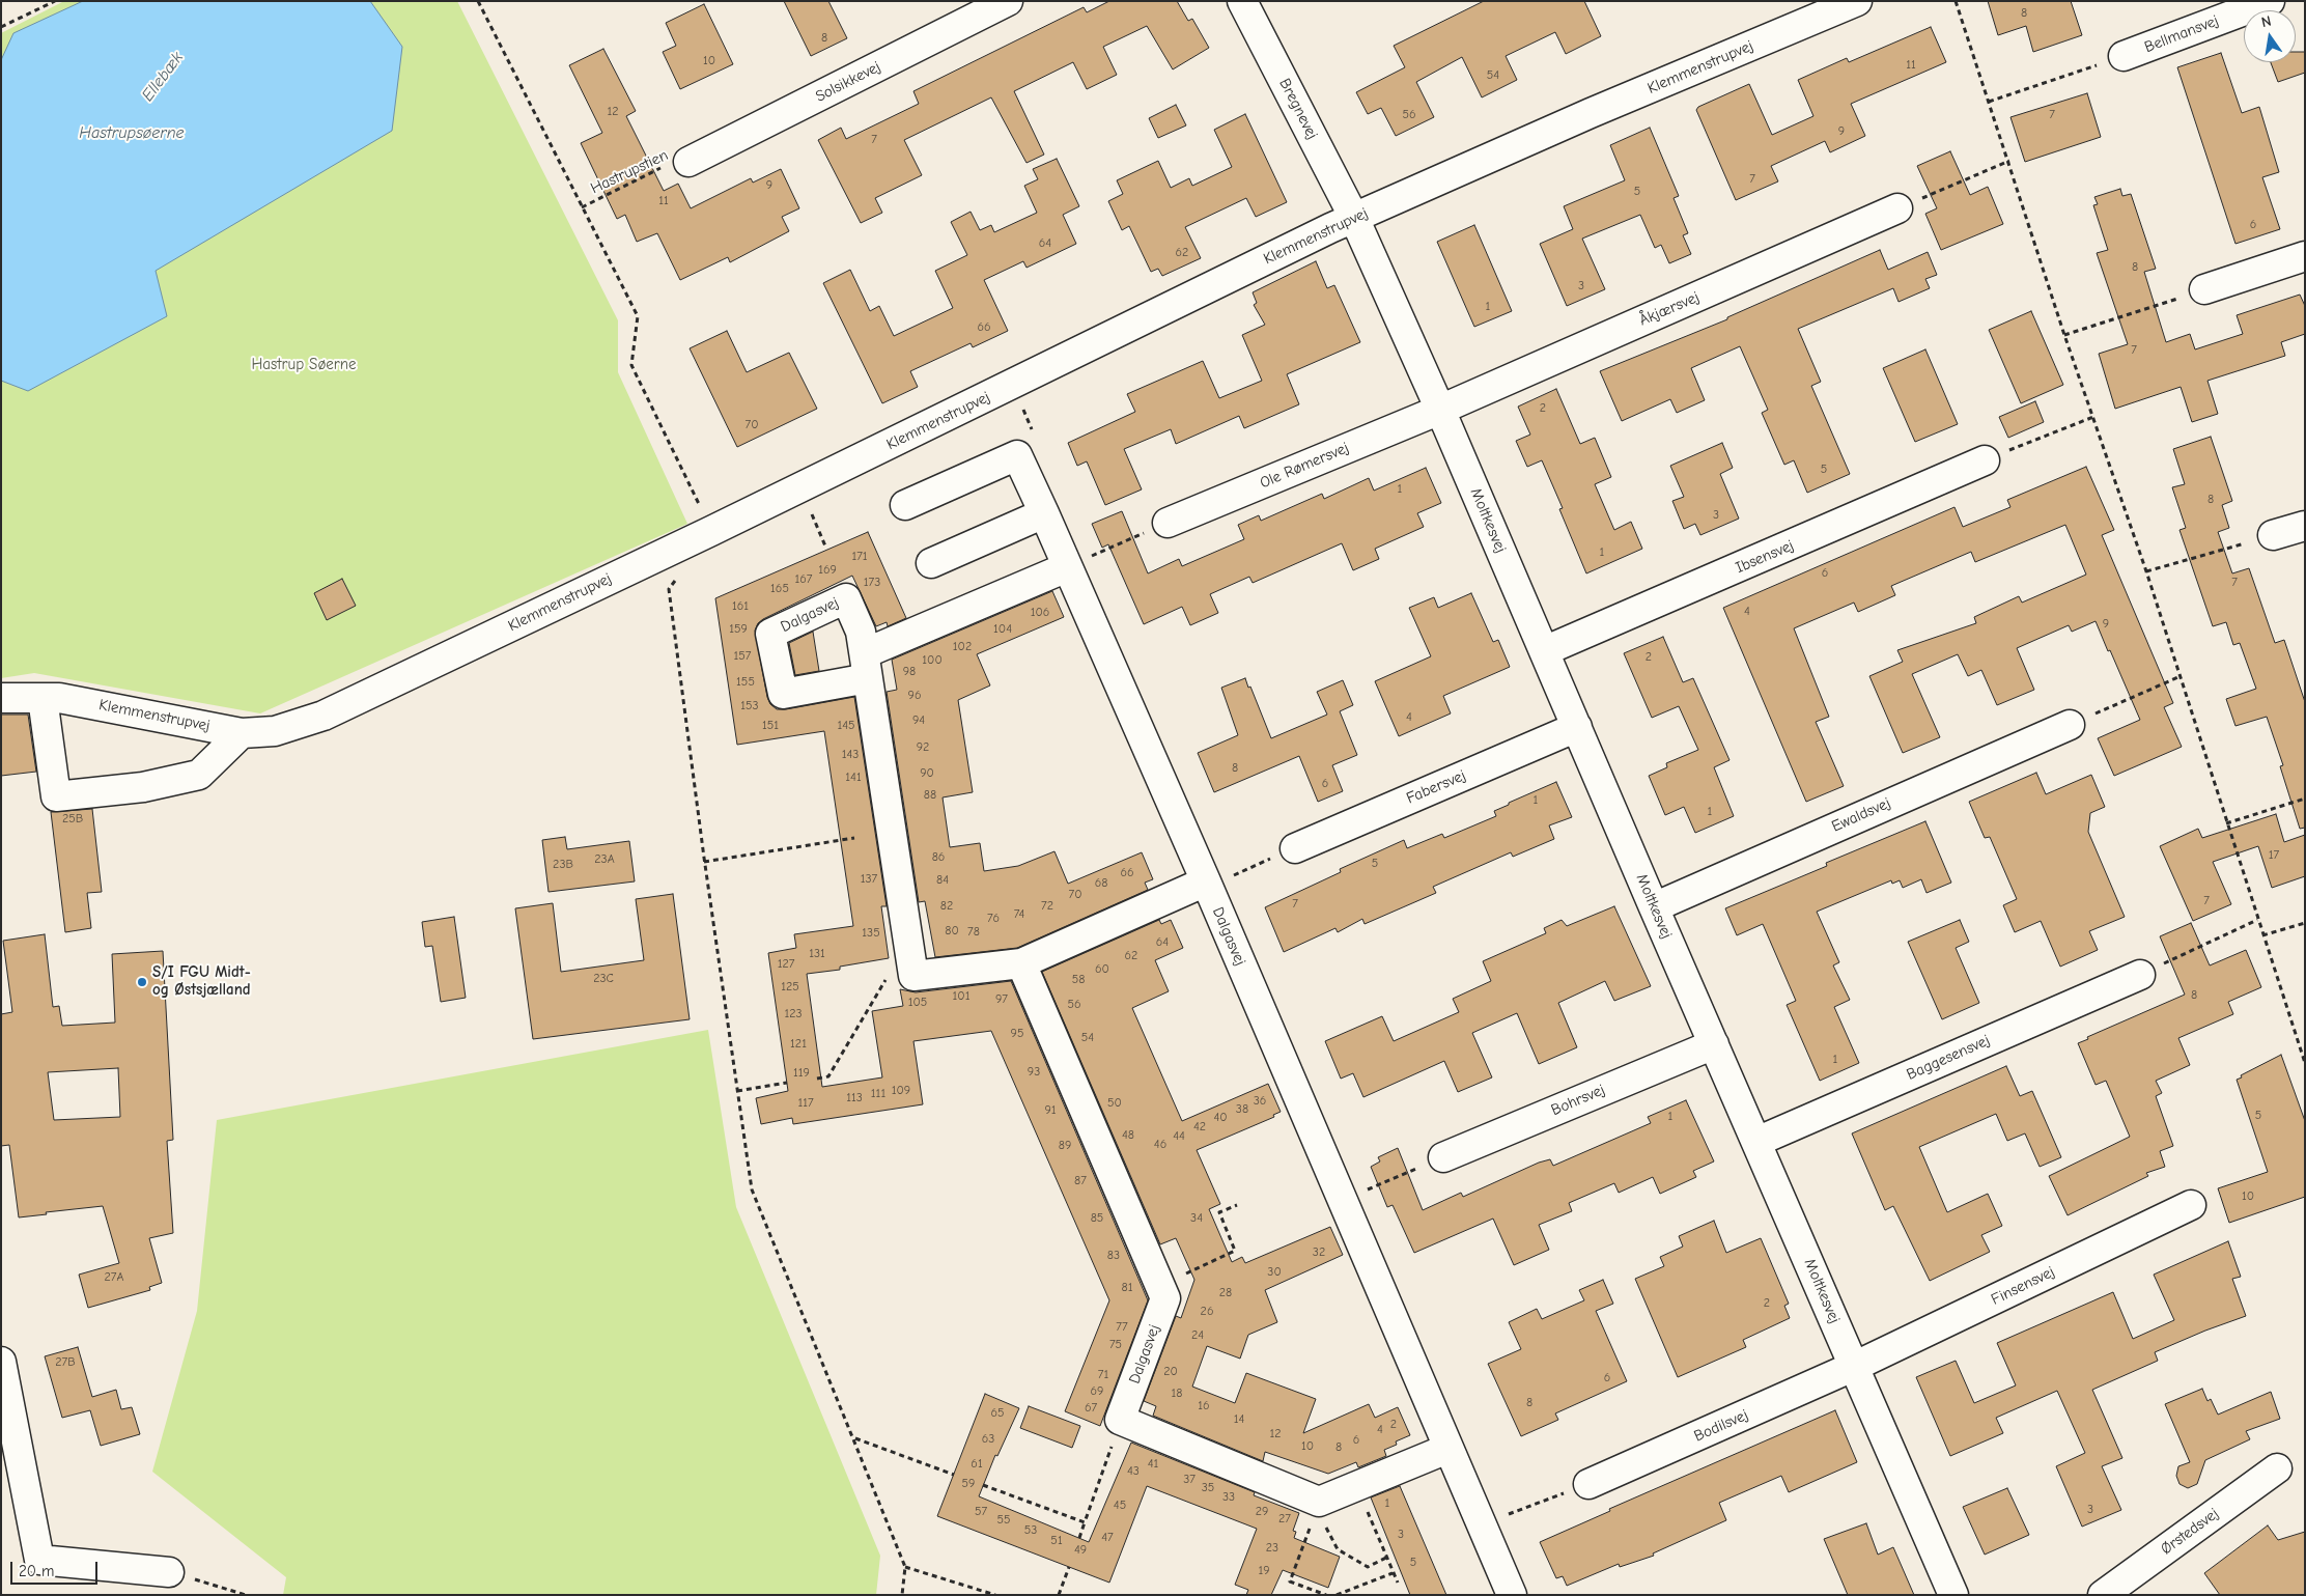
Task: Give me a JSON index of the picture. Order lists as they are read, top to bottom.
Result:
{
  "streets": {
    "street": [
      "Bellmansvej",
      "Klemmenstrupvej",
      "Solsikkevej",
      "Bregnevej",
      "Åkjærsvej",
      "Ole Rømersvej",
      "Moltkesvej",
      "Ibsensvej",
      "Dalgasvej",
      "Fabersvej",
      "Ewaldsvej",
      "Baggesensvej",
      "Bohrsvej",
      "Finsensvej",
      "Bodilsvej",
      "Ørstedsvej"
    ],
    "path": ["Hastrupstien"]
  },
  "crossings": [
    ["Klemmenstrupvej", "Bregnevej"],
    ["Klemmenstrupvej", "Moltkesvej"],
    ["Solsikkevej", "Hastrupstien"],
    ["Bregnevej", "Moltkesvej"],
    ["Åkjærsvej", "Ole Rømersvej"],
    ["Åkjærsvej", "Moltkesvej"],
    ["Ole Rømersvej", "Moltkesvej"],
    ["Moltkesvej", "Ibsensvej"],
    ["Moltkesvej", "Fabersvej"],
    ["Moltkesvej", "Ewaldsvej"],
    ["Moltkesvej", "Baggesensvej"],
    ["Moltkesvej", "Bohrsvej"],
    ["Moltkesvej", "Finsensvej"],
    ["Moltkesvej", "Bodilsvej"],
    ["Finsensvej", "Bodilsvej"]
  ],
  "water": ["Ellebæk", "Hastrupsøerne"],
  "parks": ["Hastrup Søerne"],
  "places": ["S/I FGU Midt- og Østsjælland"],
  "house_numbers": [
    "8",
    "8",
    "10",
    "11",
    "54",
    "12",
    "56",
    "7",
    "9",
    "7",
    "7",
    "9",
    "5",
    "11",
    "6",
    "64",
    "62",
    "8",
    "3",
    "1",
    "66",
    "7",
    "2",
    "70",
    "5",
    "1",
    "8",
    "3",
    "1",
    "171",
    "169",
    "6",
    "167",
    "173",
    "7",
    "165",
    "161",
    "4",
    "106",
    "9",
    "159",
    "104",
    "102",
    "157",
    "2",
    "100",
    "98",
    "155",
    "96",
    "153",
    "4",
    "94",
    "151",
    "145",
    "92",
    "143",
    "8",
    "90",
    "141",
    "6",
    "88",
    "1",
    "1",
    "25B",
    "17",
    "86",
    "23A",
    "5",
    "23B",
    "66",
    "137",
    "84",
    "68",
    "70",
    "7",
    "7",
    "82",
    "72",
    "74",
    "76",
    "80",
    "78",
    "135",
    "64",
    "131",
    "62",
    "127",
    "60",
    "23C",
    "58",
    "125",
    "8",
    "101",
    "97",
    "105",
    "56",
    "123",
    "95",
    "54",
    "121",
    "1",
    "93",
    "119",
    "109",
    "111",
    "113",
    "36",
    "117",
    "50",
    "38",
    "91",
    "5",
    "1",
    "40",
    "42",
    "48",
    "44",
    "46",
    "89",
    "87",
    "10",
    "85",
    "34",
    "32",
    "83",
    "30",
    "27A",
    "81",
    "28",
    "2",
    "26",
    "77",
    "24",
    "75",
    "27B",
    "20",
    "71",
    "6",
    "69",
    "18",
    "8",
    "16",
    "67",
    "65",
    "14",
    "2",
    "4",
    "12",
    "63",
    "6",
    "10",
    "8",
    "61",
    "41",
    "43",
    "37",
    "59",
    "35",
    "33",
    "1",
    "45",
    "3",
    "57",
    "29",
    "27",
    "55",
    "53",
    "3",
    "47",
    "51",
    "23",
    "49",
    "5",
    "19"
  ],
  "scale_bar": "20 m",
  "north": "top"
}
